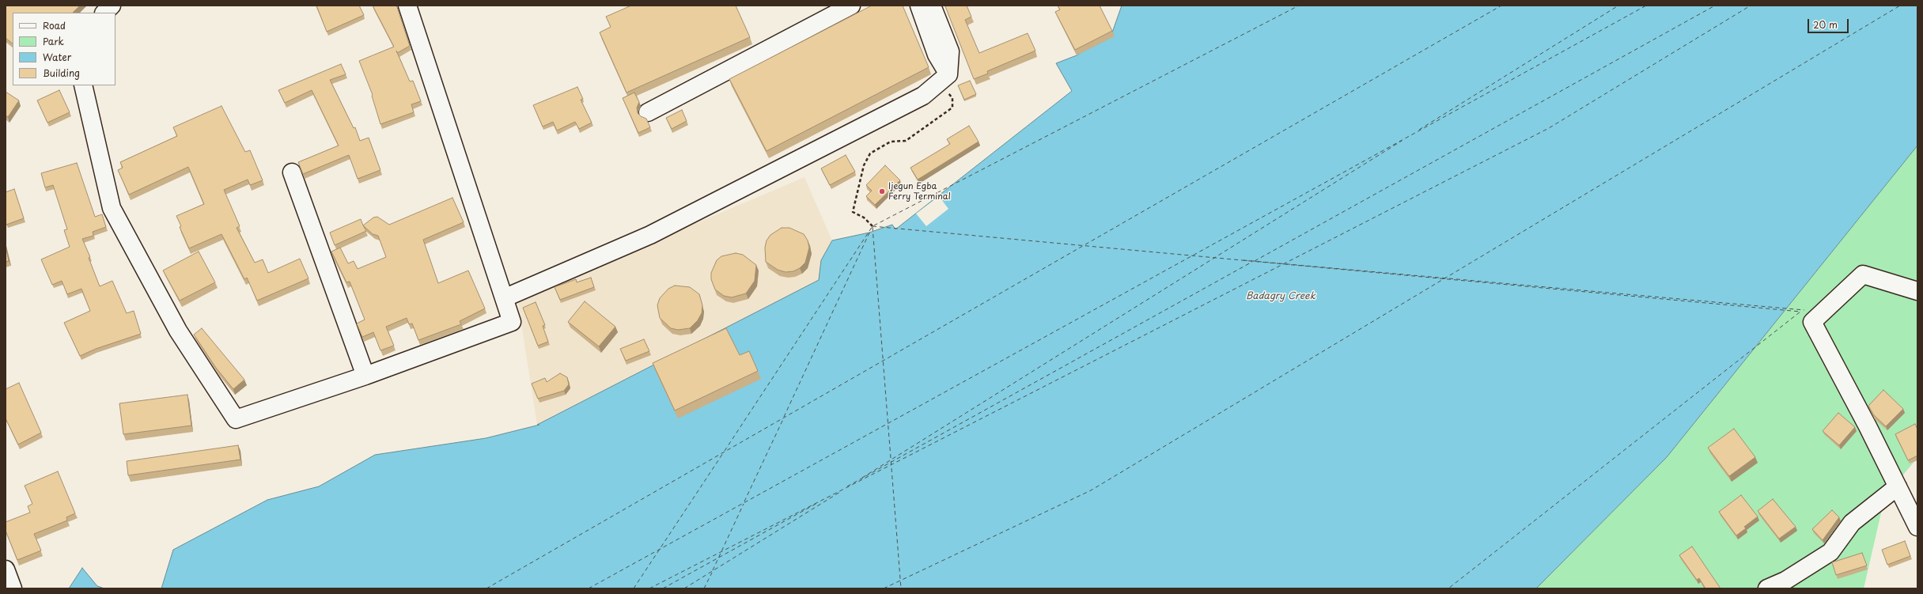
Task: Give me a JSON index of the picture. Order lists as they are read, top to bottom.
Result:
{
  "water": ["Badagry Creek"],
  "places": ["Ijegun Egba Ferry Terminal"],
  "legend": [
    "Road",
    "Park",
    "Water",
    "Building"
  ],
  "scale_bar": "20 m"
}
